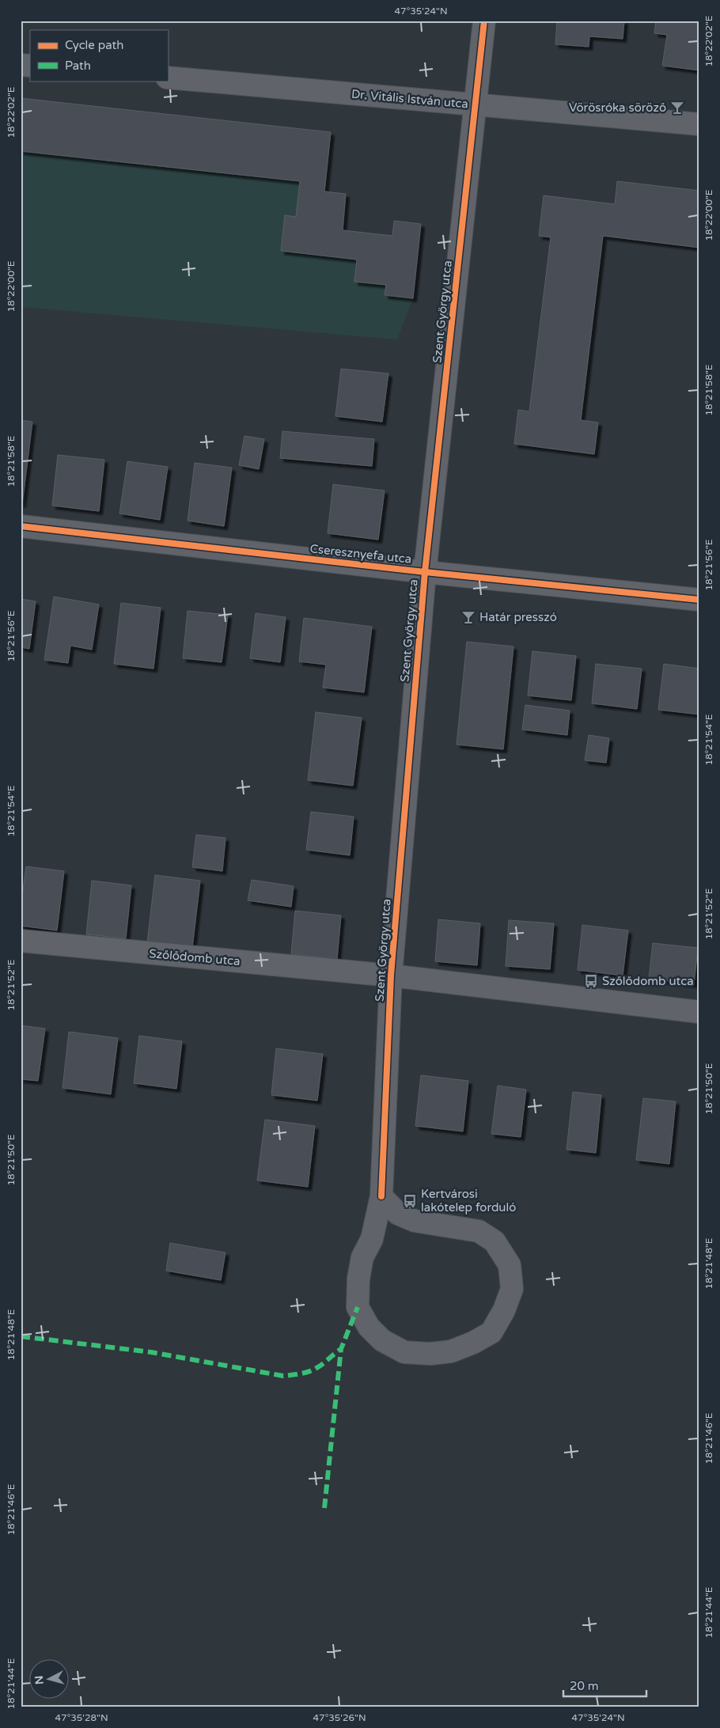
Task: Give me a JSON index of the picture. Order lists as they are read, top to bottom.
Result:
{
  "streets": {
    "street": [
      "Dr. Vitális István utca",
      "Szent György utca",
      "Cseresznyefa utca",
      "Szőlődomb utca"
    ]
  },
  "crossings": [
    ["Dr. Vitális István utca", "Szent György utca"],
    ["Szent György utca", "Cseresznyefa utca"],
    ["Szent György utca", "Szőlődomb utca"]
  ],
  "places": {
    "bar": ["Vörösróka söröző", "Határ presszó"],
    "bus stop": ["Szőlődomb utca", "Kertvárosi lakótelep forduló"]
  },
  "legend": ["Cycle path", "Path"],
  "scale_bar": "20 m",
  "north": "left",
  "coordinates": [
    "47°35'24\"N",
    "18°22'02\"E",
    "18°22'00\"E",
    "18°21'58\"E",
    "18°21'56\"E",
    "18°21'54\"E",
    "18°21'52\"E",
    "18°21'50\"E",
    "18°21'48\"E",
    "18°21'46\"E",
    "18°21'44\"E",
    "47°35'28\"N",
    "47°35'26\"N"
  ]
}
